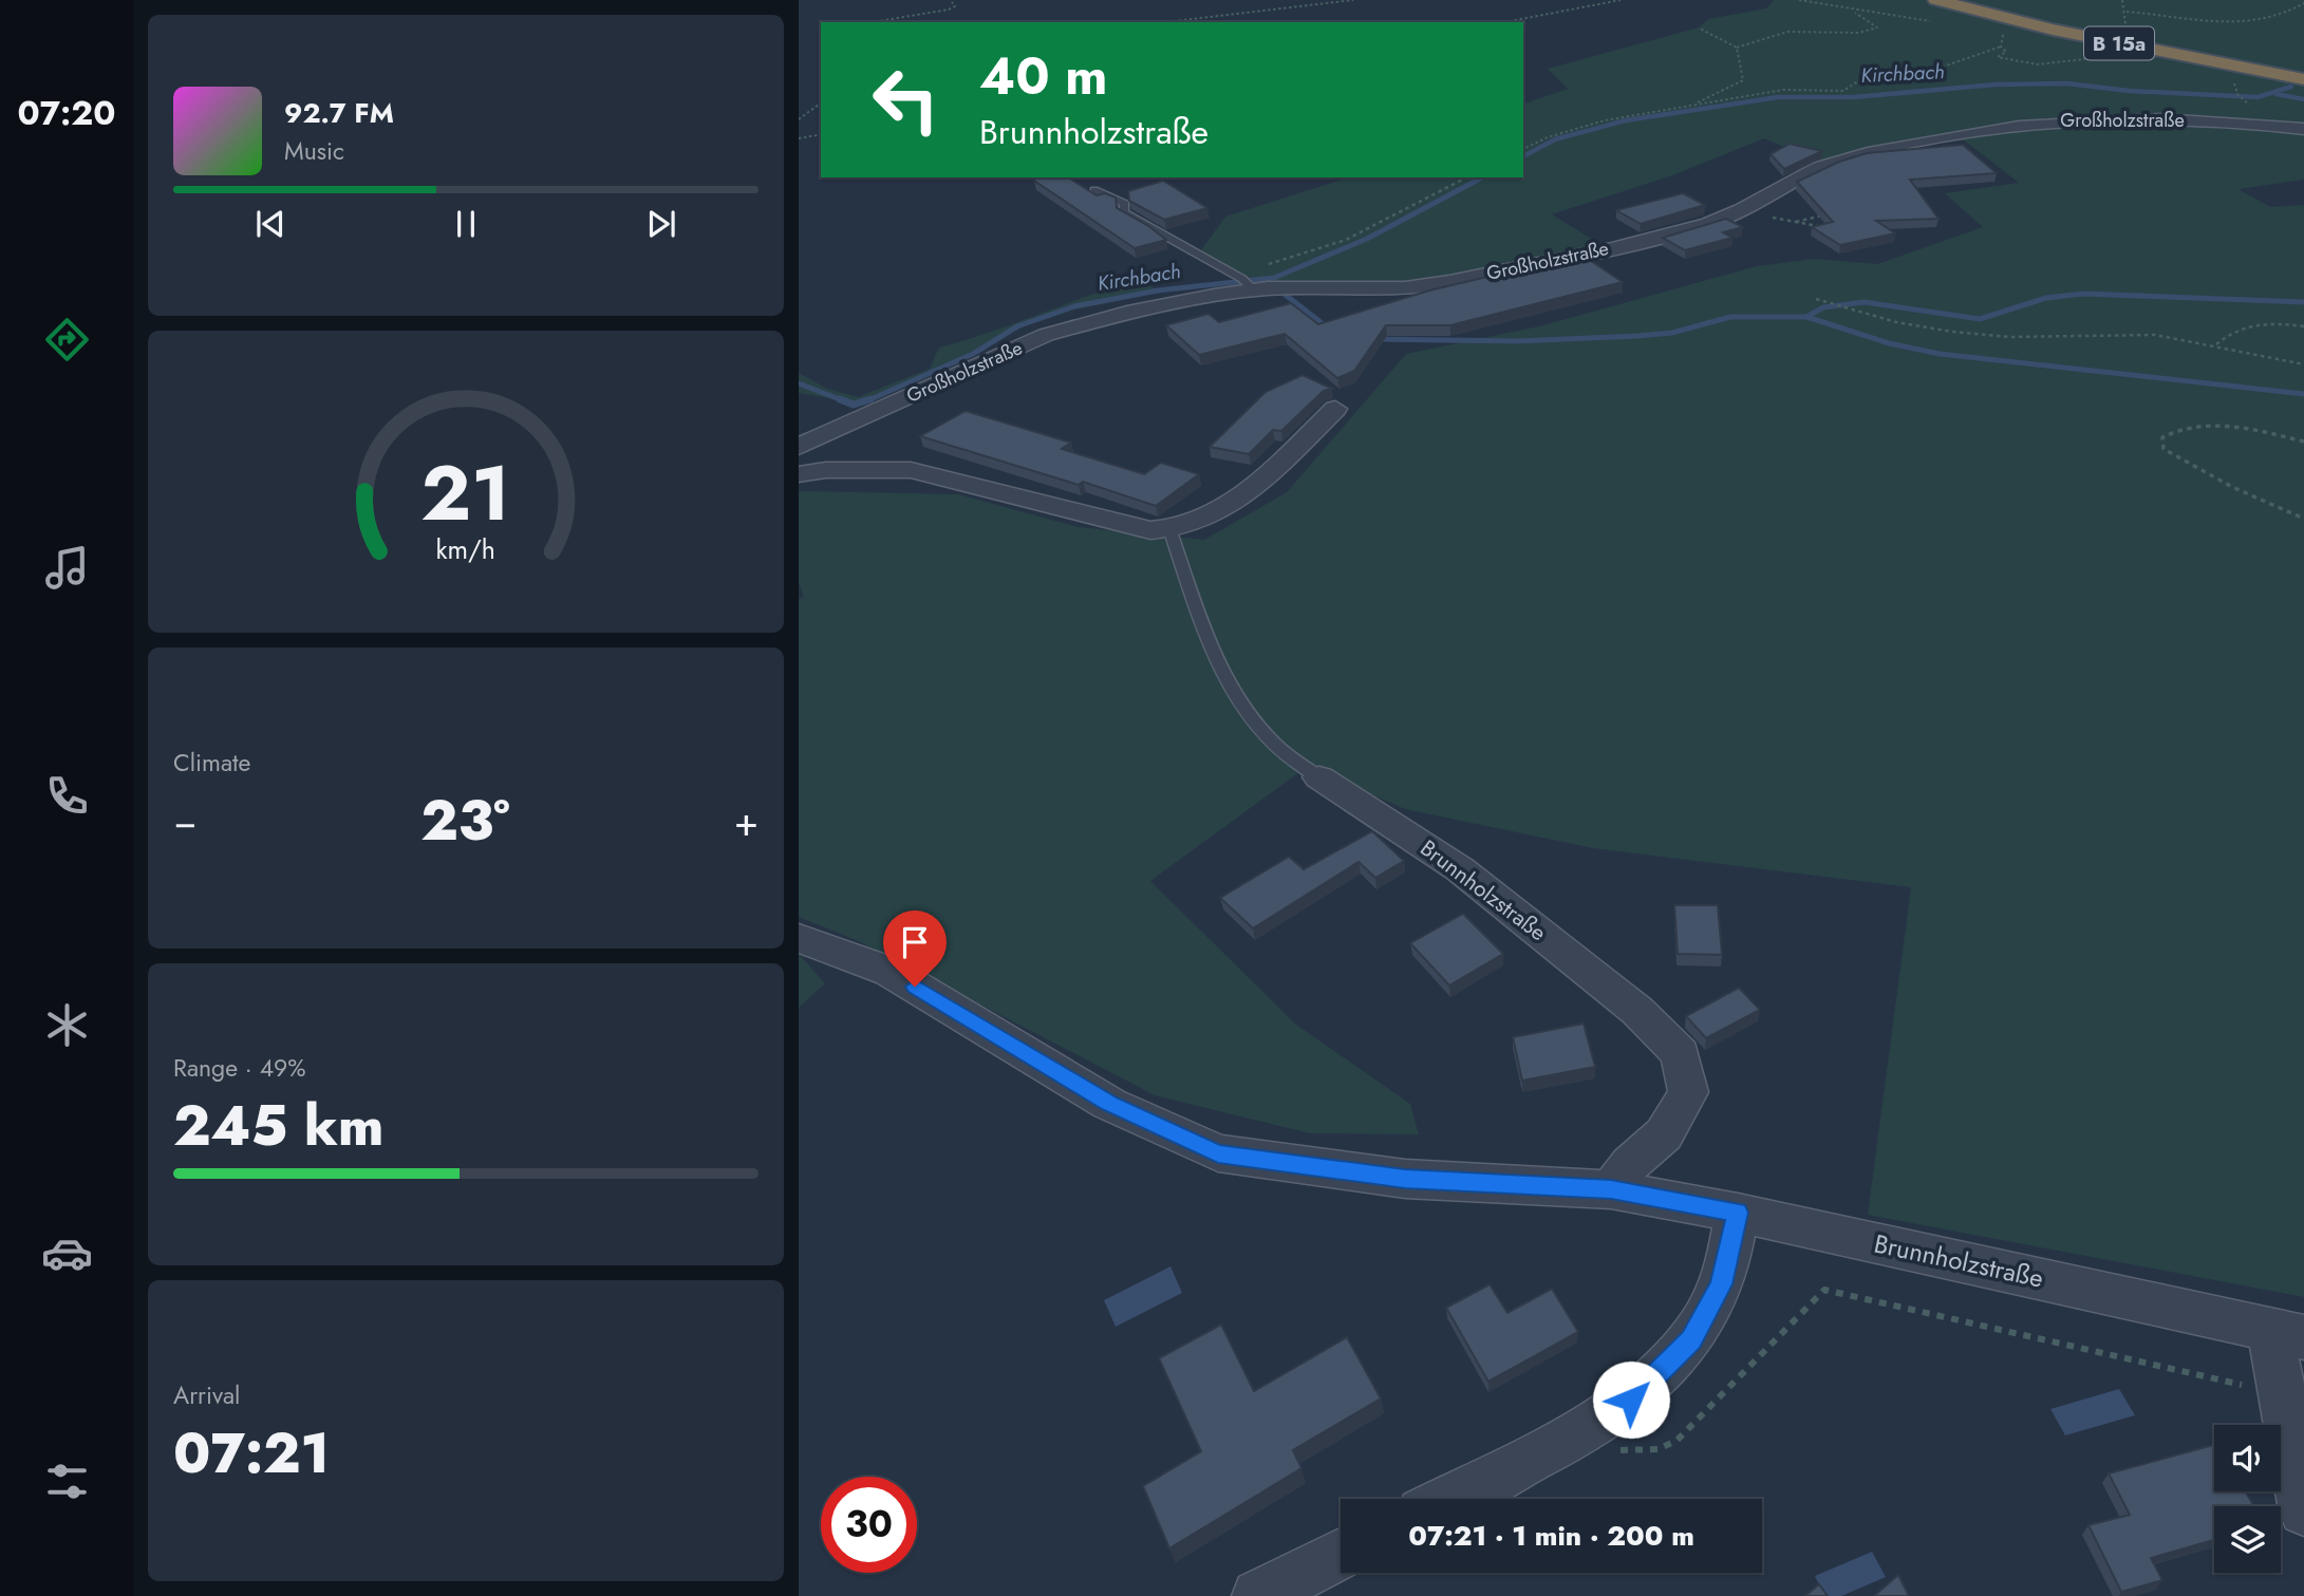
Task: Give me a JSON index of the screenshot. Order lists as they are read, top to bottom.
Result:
{
  "streets": {
    "highway": ["B 15a"],
    "street": ["Großholzstraße", "Brunnholzstraße"]
  },
  "water": ["Kirchbach"],
  "page": {
    "tabs": "07:20",
    "turn": ["40 m", "Brunnholzstraße"],
    "song": ["92.7 FM", "Music"],
    "tile": [
      "Climate",
      ["Range · 49%", "245 km"],
      ["Arrival", "07:21"]
    ],
    "heat": ["−", "23°", "+"],
    "limit": "30",
    "trip": "07:21 · 1 min · 200 m",
    "gauge": ["21", "km/h"]
  }
}
